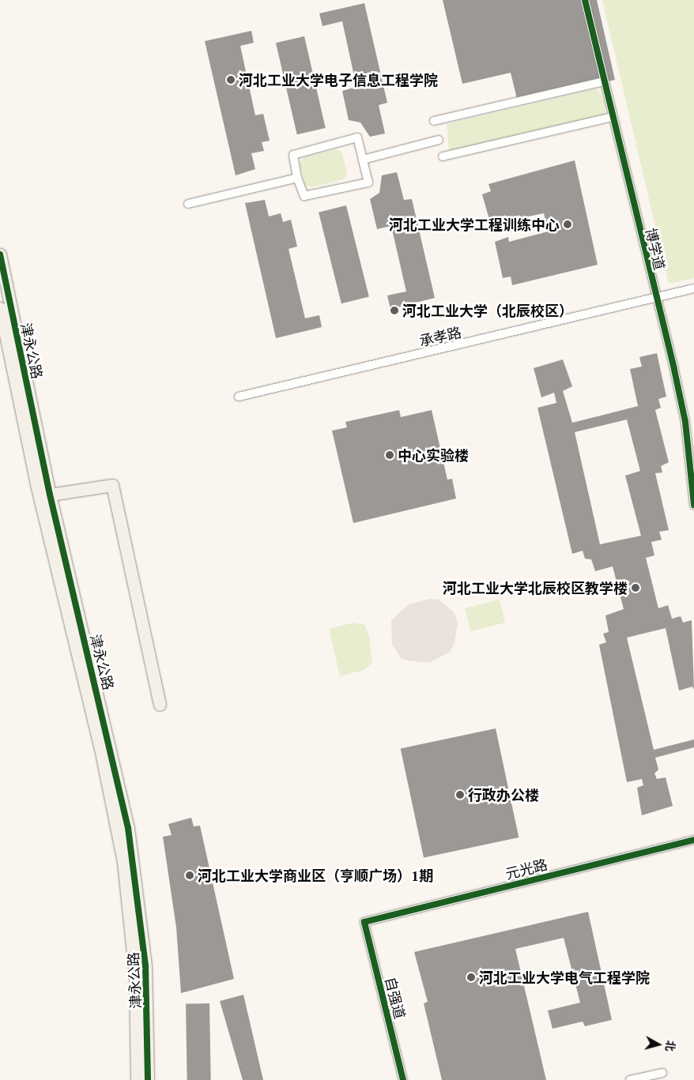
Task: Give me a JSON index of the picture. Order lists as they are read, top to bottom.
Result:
{
  "streets": {
    "street": [
      "博学道",
      "承孝路",
      "津永公路",
      "元光路",
      "自强道"
    ]
  },
  "crossings": [
    ["博学道", "承孝路"],
    ["元光路", "自强道"]
  ],
  "places": [
    "河北工业大学电子信息工程学院",
    "河北工业大学工程训练中心",
    "河北工业大学（北辰校区）",
    "中心实验楼",
    "河北工业大学北辰校区教学楼",
    "行政办公楼",
    "河北工业大学商业区（亨顺广场）1期",
    "河北工业大学电气工程学院"
  ],
  "north": "right"
}
